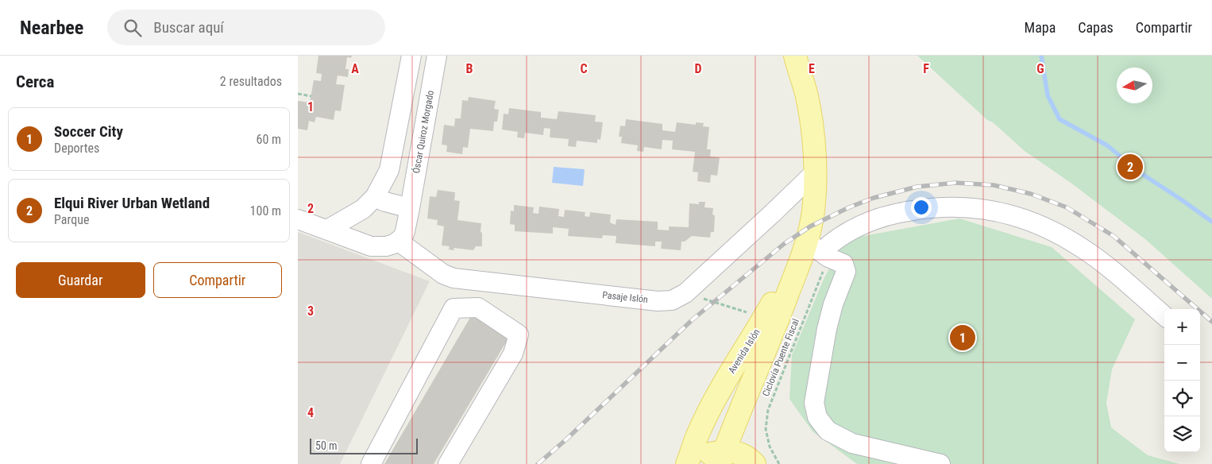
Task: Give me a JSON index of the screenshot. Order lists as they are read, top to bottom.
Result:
{
  "streets": {
    "main road": ["Avenida Islón"],
    "street": ["Óscar Quiroz Morgado", "Pasaje Islón"],
    "path": ["Ciclovía Puente Fiscal"]
  },
  "crossings": [
    ["Óscar Quiroz Morgado", "Pasaje Islón"],
    ["Pasaje Islón", "Avenida Islón"],
    ["Avenida Islón", "Ciclovía Puente Fiscal"]
  ],
  "scale_bar": "50 m",
  "north": "left",
  "page": {
    "header": "Nearbee",
    "search": "Buscar aquí",
    "nav": ["Mapa", "Capas", "Compartir"],
    "heading": ["Cerca", "2 resultados"],
    "list": [
      {
        "mark": "1",
        "name": "Soccer City",
        "note": "Deportes",
        "value": "60 m"
      },
      {
        "mark": "2",
        "name": "Elqui River Urban Wetland",
        "note": "Parque",
        "value": "100 m"
      }
    ],
    "pins": ["2", "1"],
    "buttons": ["Guardar", "Compartir"],
    "map_buttons": ["+", "−"],
    "scale": "50 m"
  },
  "grid": {
    "columns": [
      "A",
      "B",
      "C",
      "D",
      "E",
      "F",
      "G"
    ],
    "rows": [
      "1",
      "2",
      "3",
      "4"
    ]
  }
}
